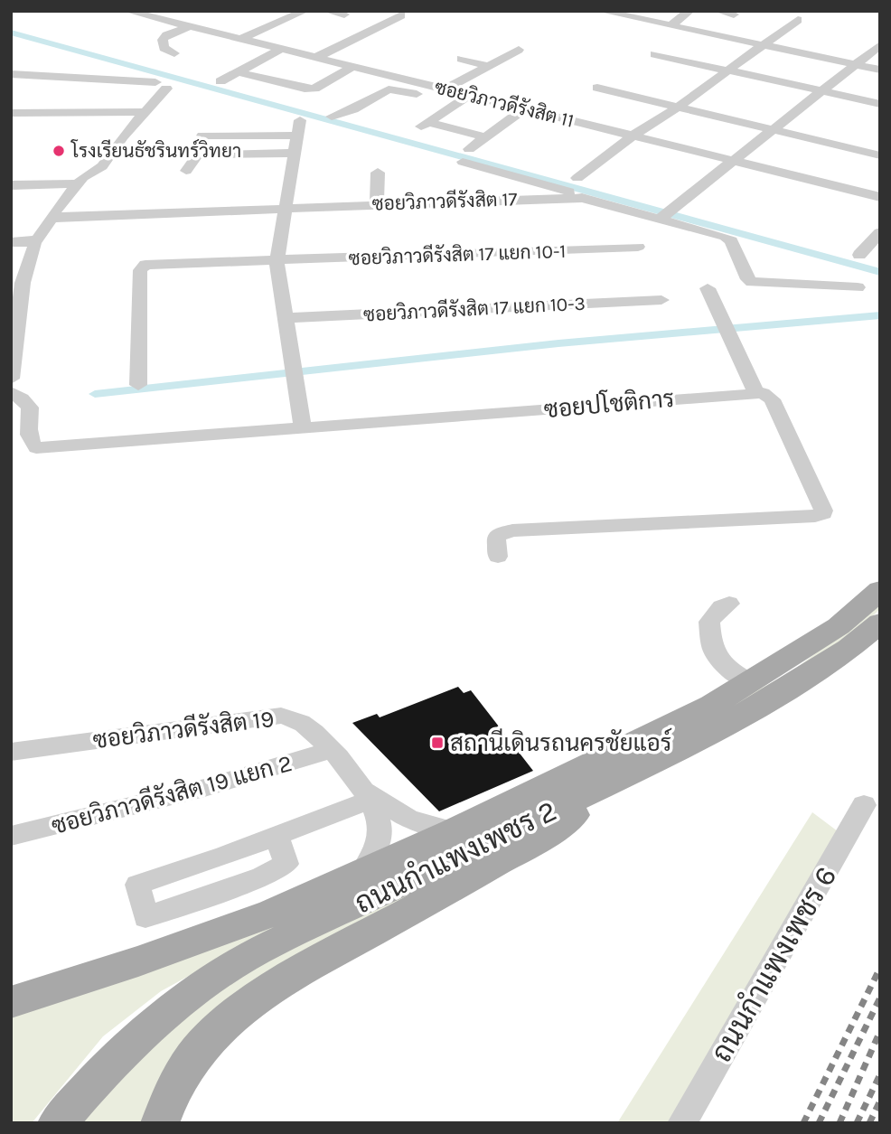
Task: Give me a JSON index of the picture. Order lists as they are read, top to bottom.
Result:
{
  "streets": {
    "main road": ["ถนนกำแพงเพชร 2"],
    "street": [
      "ซอยวิภาวดีรังสิต 11",
      "ซอยวิภาวดีรังสิต 17",
      "ซอยวิภาวดีรังสิต 17 แยก 10-1",
      "ซอยวิภาวดีรังสิต 17 แยก 10-3",
      "ซอยปโชติการ",
      "ซอยวิภาวดีรังสิต 19",
      "ซอยวิภาวดีรังสิต 19 แยก 2",
      "ถนนกำแพงเพชร 6"
    ]
  },
  "crossings": [
    ["ซอยวิภาวดีรังสิต 19", "ซอยวิภาวดีรังสิต 19 แยก 2"],
    ["ซอยวิภาวดีรังสิต 19", "ถนนกำแพงเพชร 2"]
  ],
  "places": {
    "other": ["โรงเรียนธัชรินทร์วิทยา"],
    "transit": ["สถานีเดินรถนครชัยแอร์"]
  }
}
